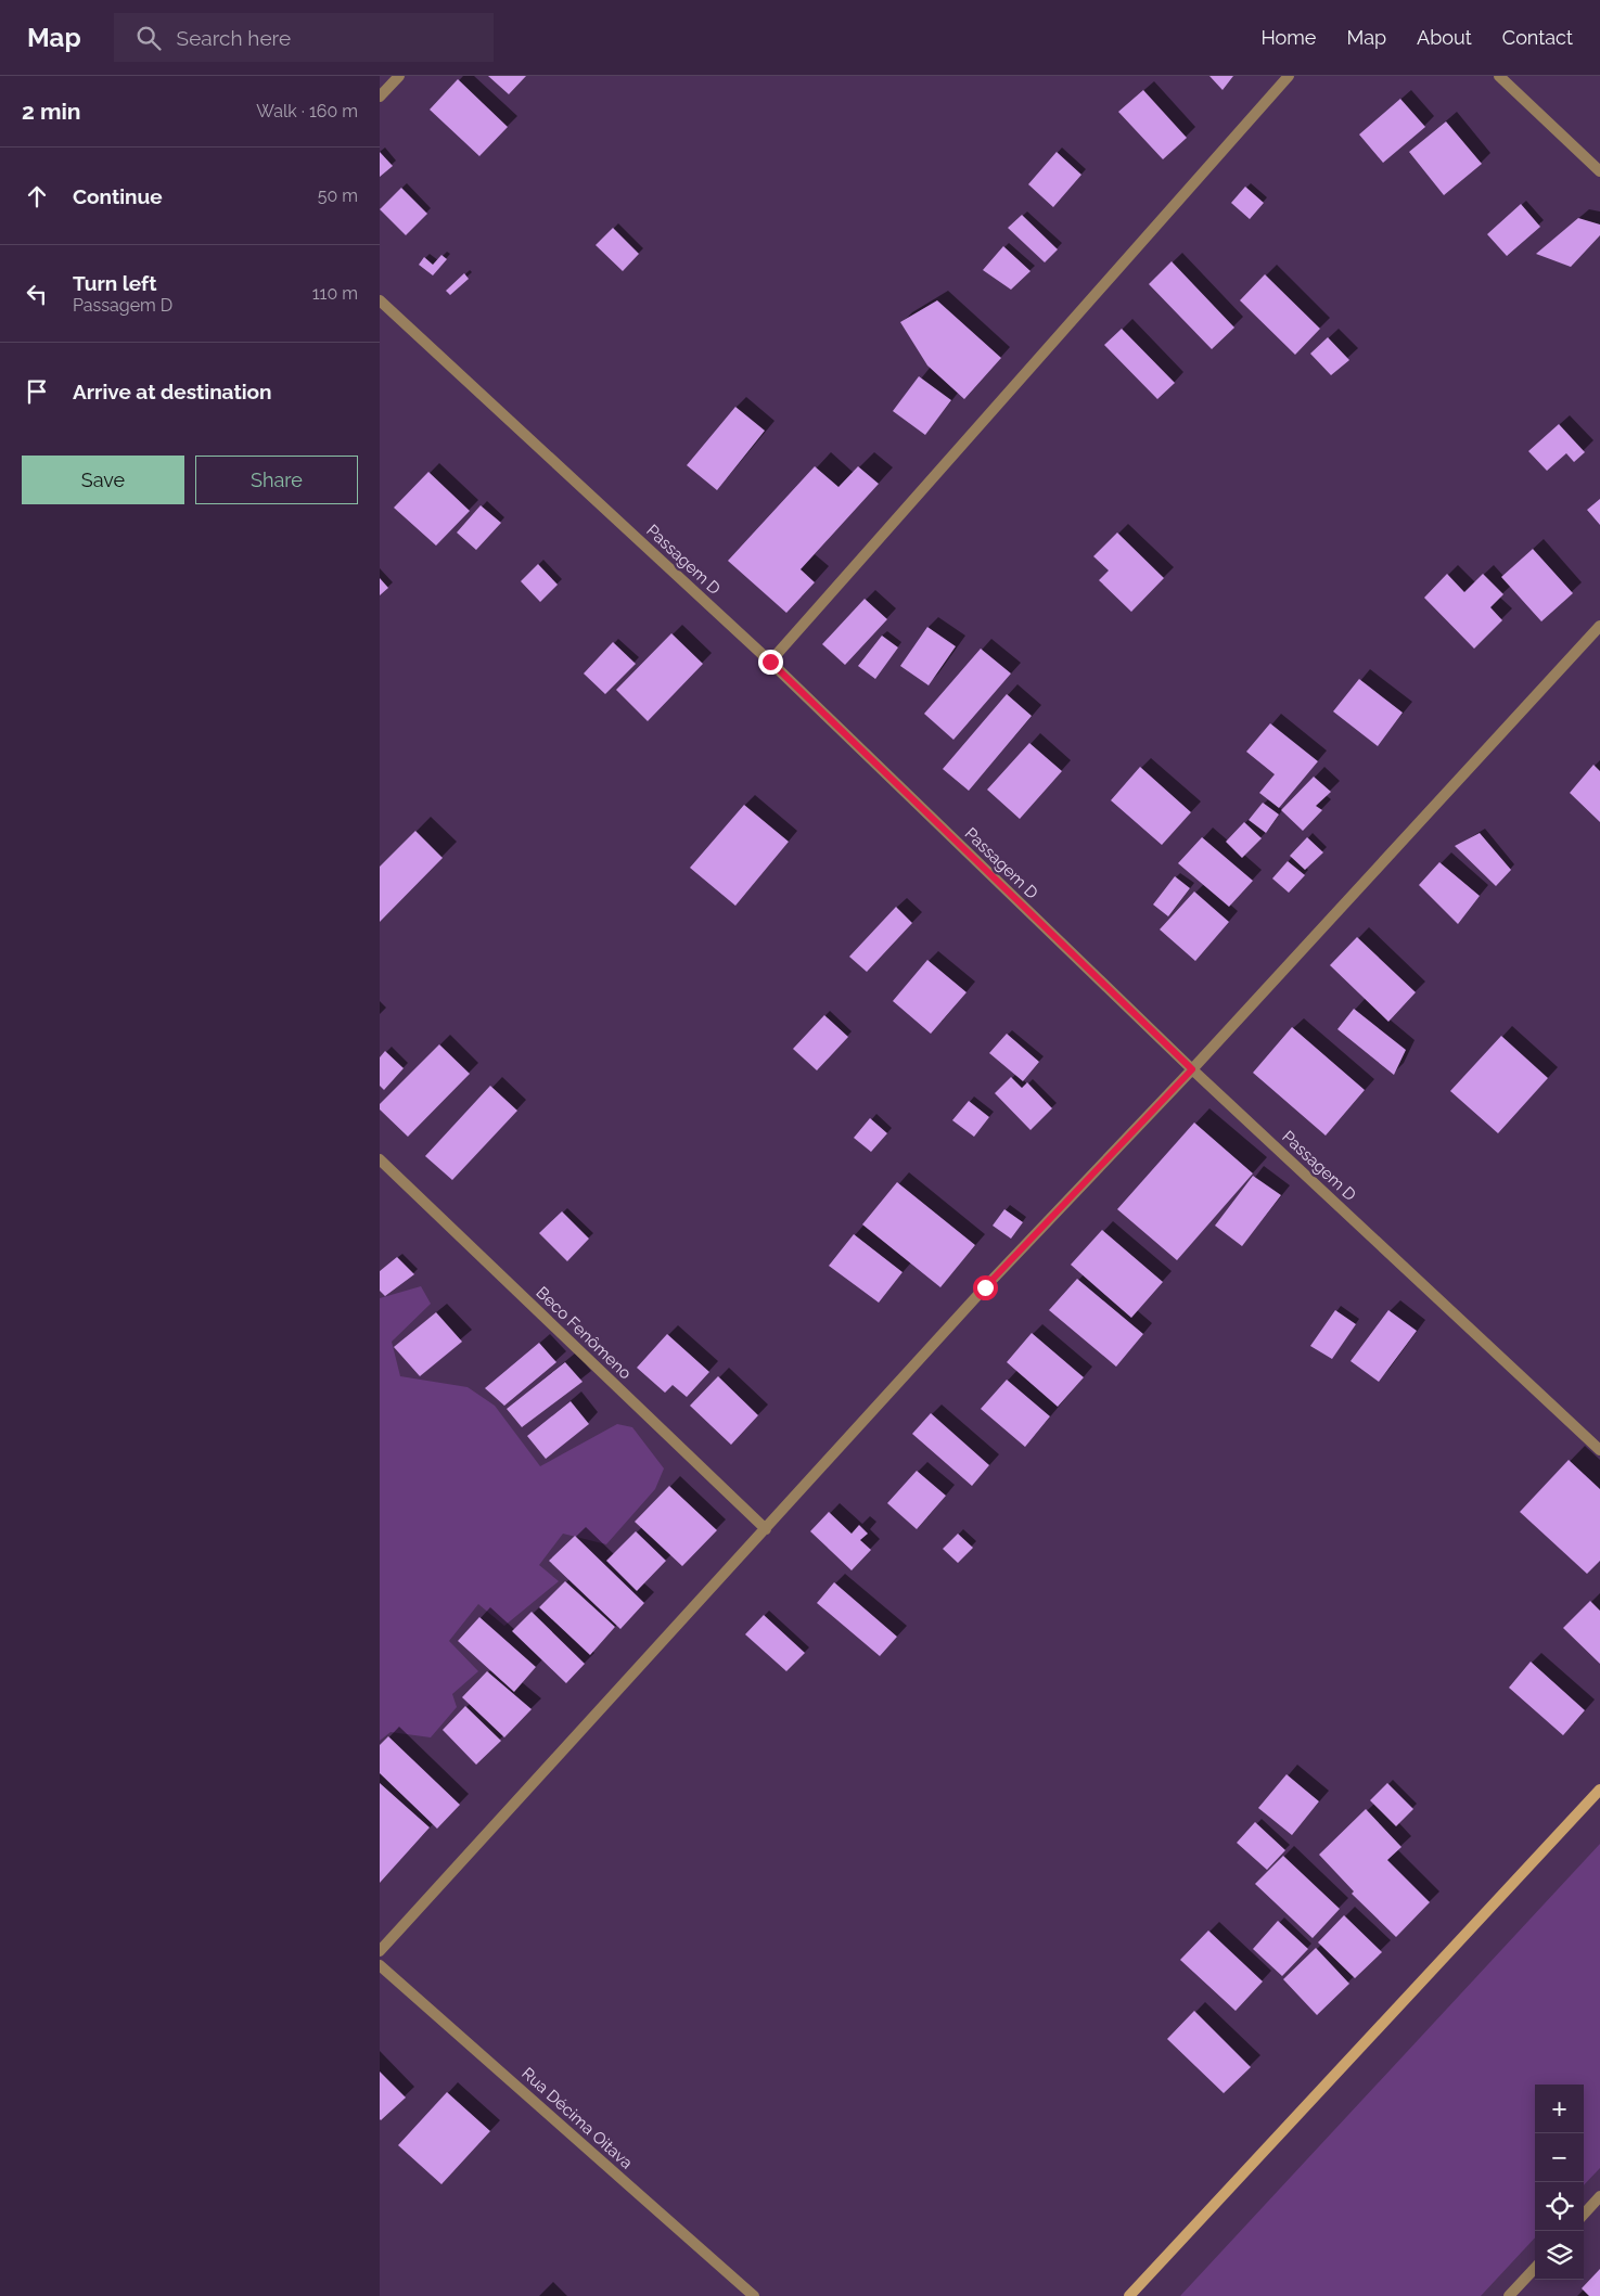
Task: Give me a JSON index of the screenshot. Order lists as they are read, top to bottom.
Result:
{
  "streets": {
    "street": ["Passagem D", "Beco Fenômeno", "Rua Décima Oitava"]
  },
  "page": {
    "header": "Map",
    "search": "Search here",
    "nav": [
      "Home",
      "Map",
      "About",
      "Contact"
    ],
    "heading": ["2 min", "Walk · 160 m"],
    "list": [
      ["Continue", "50 m"],
      ["Turn left", "Passagem D", "110 m"],
      "Arrive at destination"
    ],
    "buttons": ["Save", "Share"],
    "map_buttons": ["+", "−"]
  }
}
